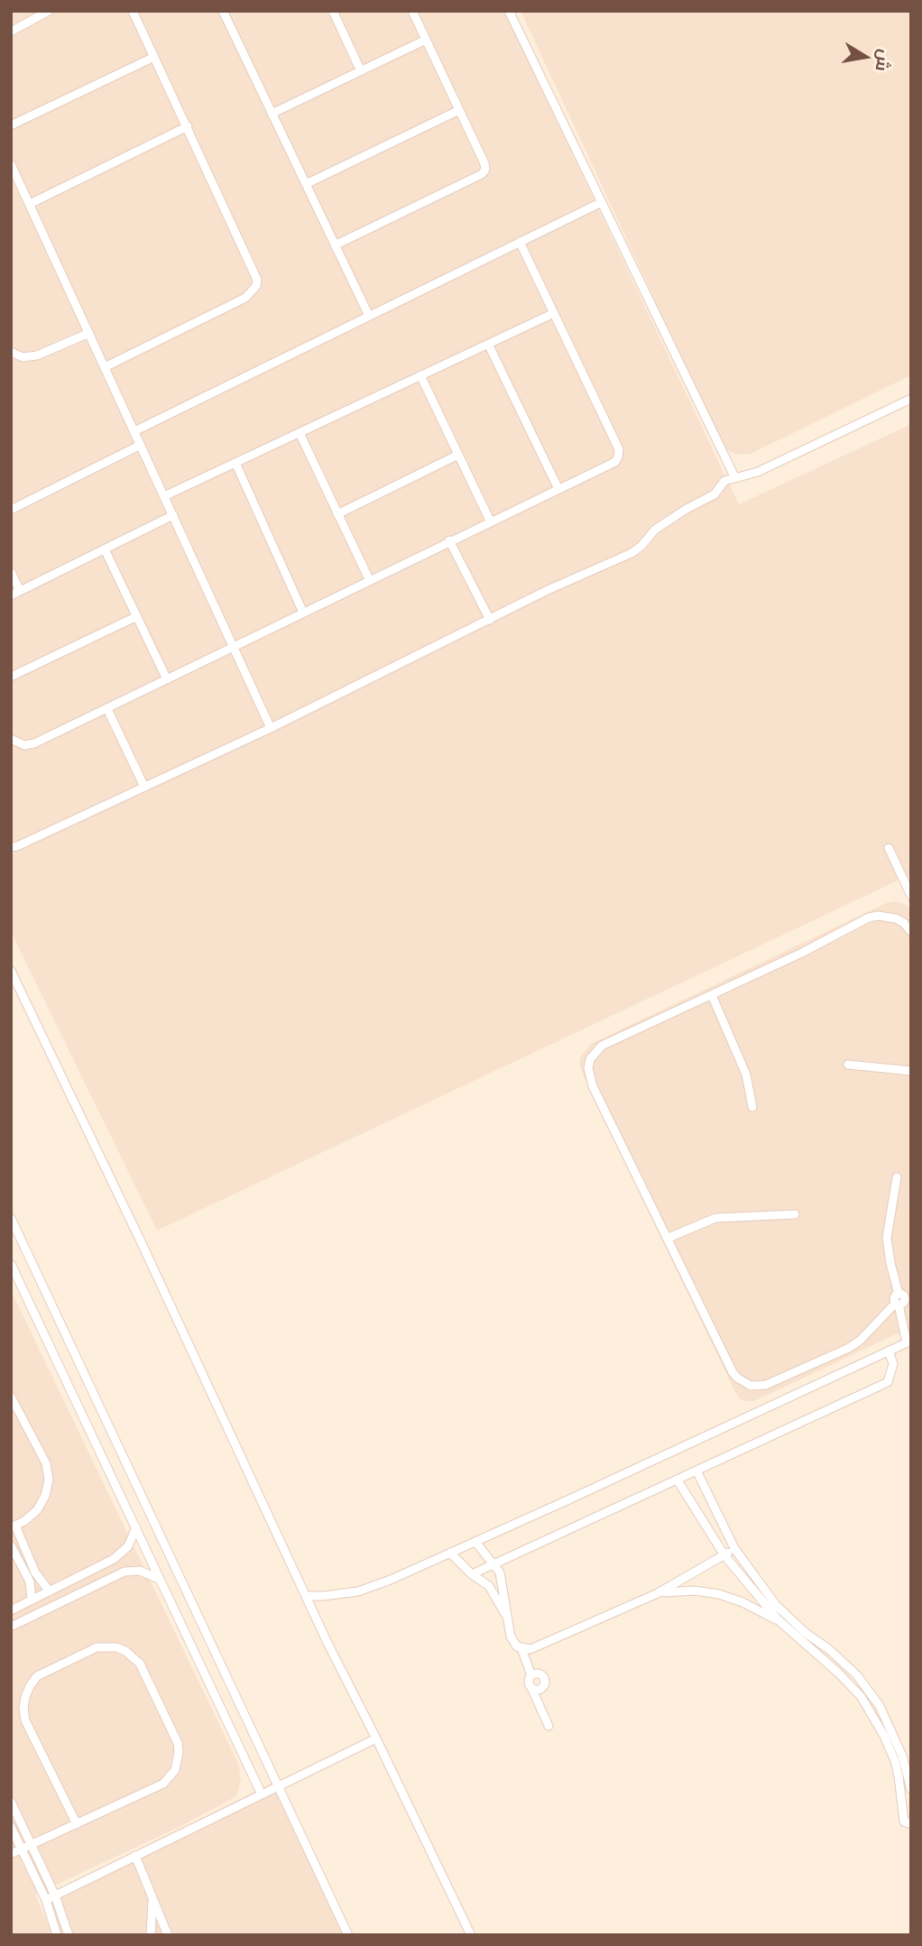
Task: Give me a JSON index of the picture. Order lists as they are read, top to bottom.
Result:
{
  "north": "right"
}
